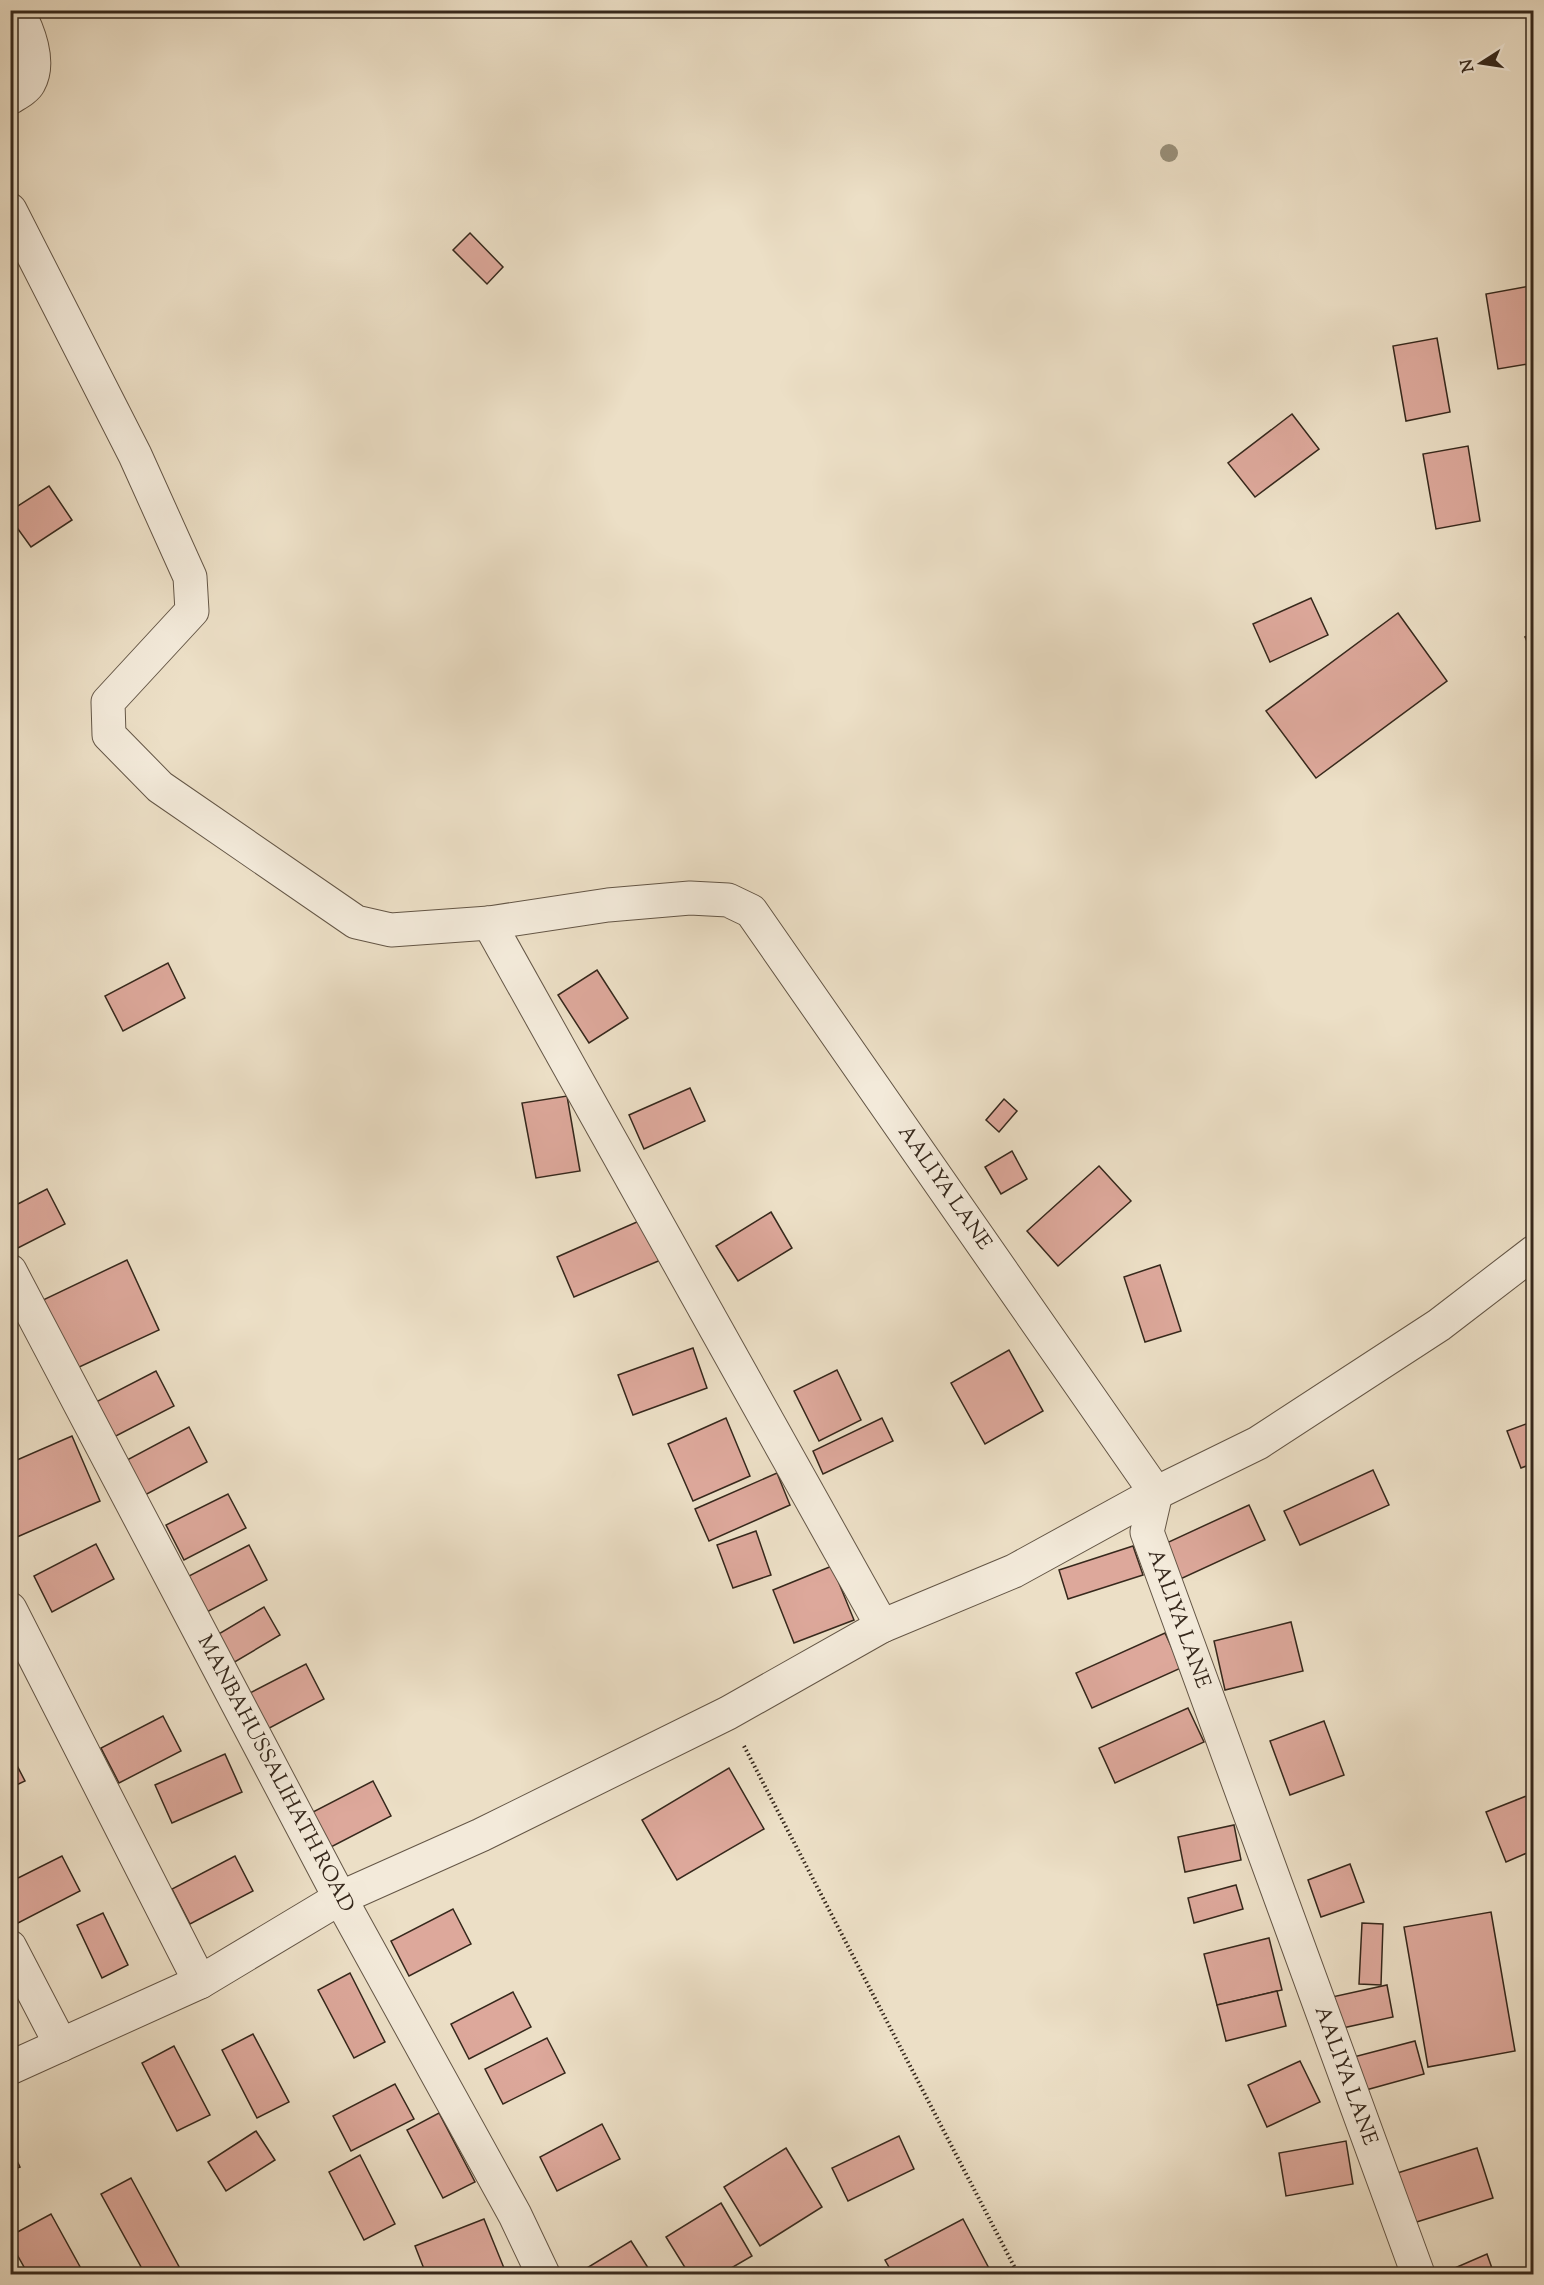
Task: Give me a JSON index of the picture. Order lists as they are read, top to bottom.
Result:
{
  "streets": {
    "street": ["AALIYA LANE", "MANBAHUSSALIHATH ROAD"]
  },
  "north": "left"
}
